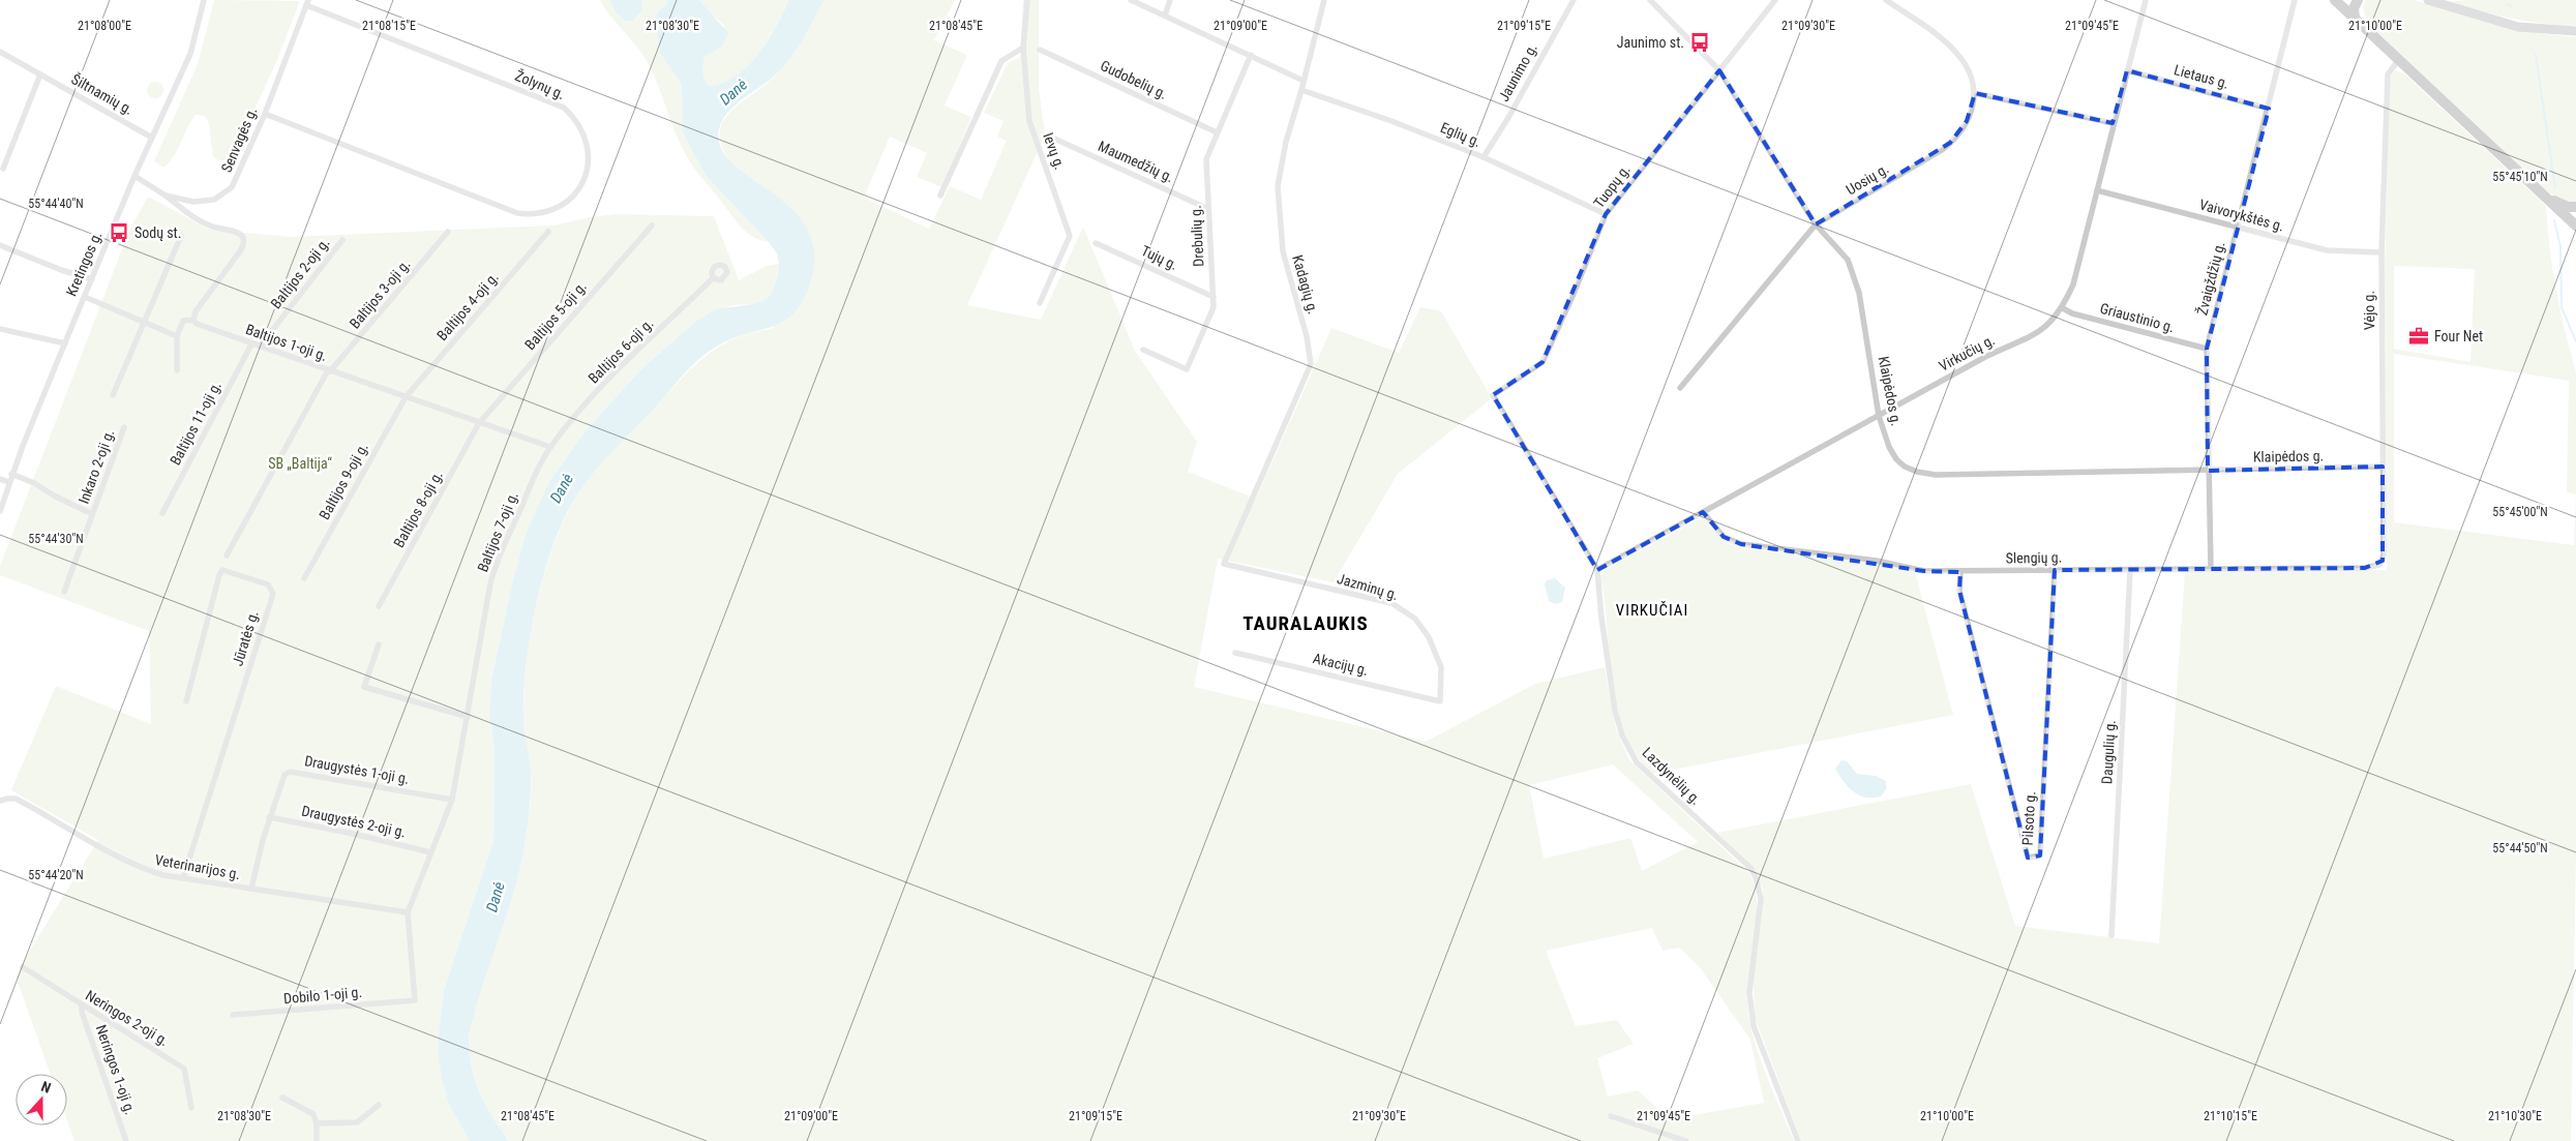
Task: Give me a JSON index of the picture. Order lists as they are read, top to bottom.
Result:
{
  "streets": {
    "street": [
      "Jaunimo g.",
      "Lietaus g.",
      "Gudobelių g.",
      "Žolynų g.",
      "Šiltnamių g.",
      "Eglių g.",
      "Senvagės g.",
      "Ievų g.",
      "Maumedžių g.",
      "Uosių g.",
      "Tuopų g.",
      "Vaivorykštės g.",
      "Drebulių g.",
      "Tujų g.",
      "Kretingos g.",
      "Baltijos 2-oji g.",
      "Žvaigždžių g.",
      "Kadagių g.",
      "Baltijos 3-oji g.",
      "Baltijos 4-oji g.",
      "Vėjo g.",
      "Baltijos 5-oji g.",
      "Griaustinio g.",
      "Baltijos 1-oji g.",
      "Baltijos 6-oji g.",
      "Virkučių g.",
      "Klaipėdos g.",
      "Baltijos 11-oji g.",
      "Inkaro 2-oji g.",
      "Baltijos 9-oji g.",
      "Baltijos 8-oji g.",
      "Baltijos 7-oji g.",
      "Slengių g.",
      "Jazminų g.",
      "Jūratės g.",
      "Akacijų g.",
      "Daugulių g.",
      "Draugystės 1-oji g.",
      "Lazdynėlių g.",
      "Pilsoto g.",
      "Draugystės 2-oji g.",
      "Veterinarijos g.",
      "Dobilo 1-oji g.",
      "Neringos 2-oji g.",
      "Neringos 1-oji g."
    ]
  },
  "crossings": [
    ["Jaunimo g.", "Eglių g."],
    ["Lietaus g.", "Žvaigždžių g."],
    ["Lietaus g.", "Virkučių g."],
    ["Gudobelių g.", "Drebulių g."],
    ["Žolynų g.", "Senvagės g."],
    ["Šiltnamių g.", "Kretingos g."],
    ["Eglių g.", "Tuopų g."],
    ["Eglių g.", "Kadagių g."],
    ["Senvagės g.", "Kretingos g."],
    ["Maumedžių g.", "Drebulių g."],
    ["Uosių g.", "Klaipėdos g."],
    ["Tuopų g.", "Klaipėdos g."],
    ["Tuopų g.", "Lazdynėlių g."],
    ["Vaivorykštės g.", "Žvaigždžių g."],
    ["Vaivorykštės g.", "Vėjo g."],
    ["Vaivorykštės g.", "Virkučių g."],
    ["Drebulių g.", "Tujų g."],
    ["Baltijos 2-oji g.", "Baltijos 1-oji g."],
    ["Žvaigždžių g.", "Griaustinio g."],
    ["Žvaigždžių g.", "Klaipėdos g."],
    ["Žvaigždžių g.", "Slengių g."],
    ["Kadagių g.", "Jazminų g."],
    ["Baltijos 3-oji g.", "Baltijos 1-oji g."],
    ["Baltijos 4-oji g.", "Baltijos 1-oji g."],
    ["Baltijos 4-oji g.", "Baltijos 9-oji g."],
    ["Vėjo g.", "Klaipėdos g."],
    ["Vėjo g.", "Slengių g."],
    ["Baltijos 5-oji g.", "Baltijos 1-oji g."],
    ["Baltijos 5-oji g.", "Baltijos 8-oji g."],
    ["Griaustinio g.", "Virkučių g."],
    ["Baltijos 1-oji g.", "Baltijos 6-oji g."],
    ["Baltijos 1-oji g.", "Baltijos 11-oji g."],
    ["Baltijos 1-oji g.", "Baltijos 9-oji g."],
    ["Baltijos 1-oji g.", "Baltijos 8-oji g."],
    ["Baltijos 1-oji g.", "Baltijos 7-oji g."],
    ["Baltijos 6-oji g.", "Baltijos 7-oji g."],
    ["Virkučių g.", "Klaipėdos g."],
    ["Virkučių g.", "Slengių g."],
    ["Virkučių g.", "Lazdynėlių g."],
    ["Baltijos 7-oji g.", "Draugystės 1-oji g."],
    ["Baltijos 7-oji g.", "Draugystės 2-oji g."],
    ["Baltijos 7-oji g.", "Veterinarijos g."],
    ["Baltijos 7-oji g.", "Dobilo 1-oji g."],
    ["Slengių g.", "Daugulių g."],
    ["Slengių g.", "Pilsoto g."],
    ["Jazminų g.", "Akacijų g."],
    ["Jūratės g.", "Veterinarijos g."],
    ["Draugystės 1-oji g.", "Draugystės 2-oji g."],
    ["Draugystės 1-oji g.", "Veterinarijos g."],
    ["Veterinarijos g.", "Dobilo 1-oji g."],
    ["Neringos 2-oji g.", "Neringos 1-oji g."]
  ],
  "districts": ["VIRKUČIAI", "TAURALAUKIS"],
  "water": ["Danė"],
  "parks": ["SB „Baltija“"],
  "places": {
    "bus stop": ["Jaunimo st.", "Sodų st."],
    "office": ["Four Net"]
  },
  "north": "top",
  "coordinates": [
    "21°08'00\"E",
    "21°08'15\"E",
    "21°08'30\"E",
    "21°08'45\"E",
    "21°09'00\"E",
    "21°09'15\"E",
    "21°09'30\"E",
    "21°09'45\"E",
    "21°10'00\"E",
    "55°45'10\"N",
    "55°44'40\"N",
    "55°45'00\"N",
    "55°44'30\"N",
    "55°44'50\"N",
    "55°44'20\"N",
    "21°10'15\"E",
    "21°10'30\"E"
  ]
}
